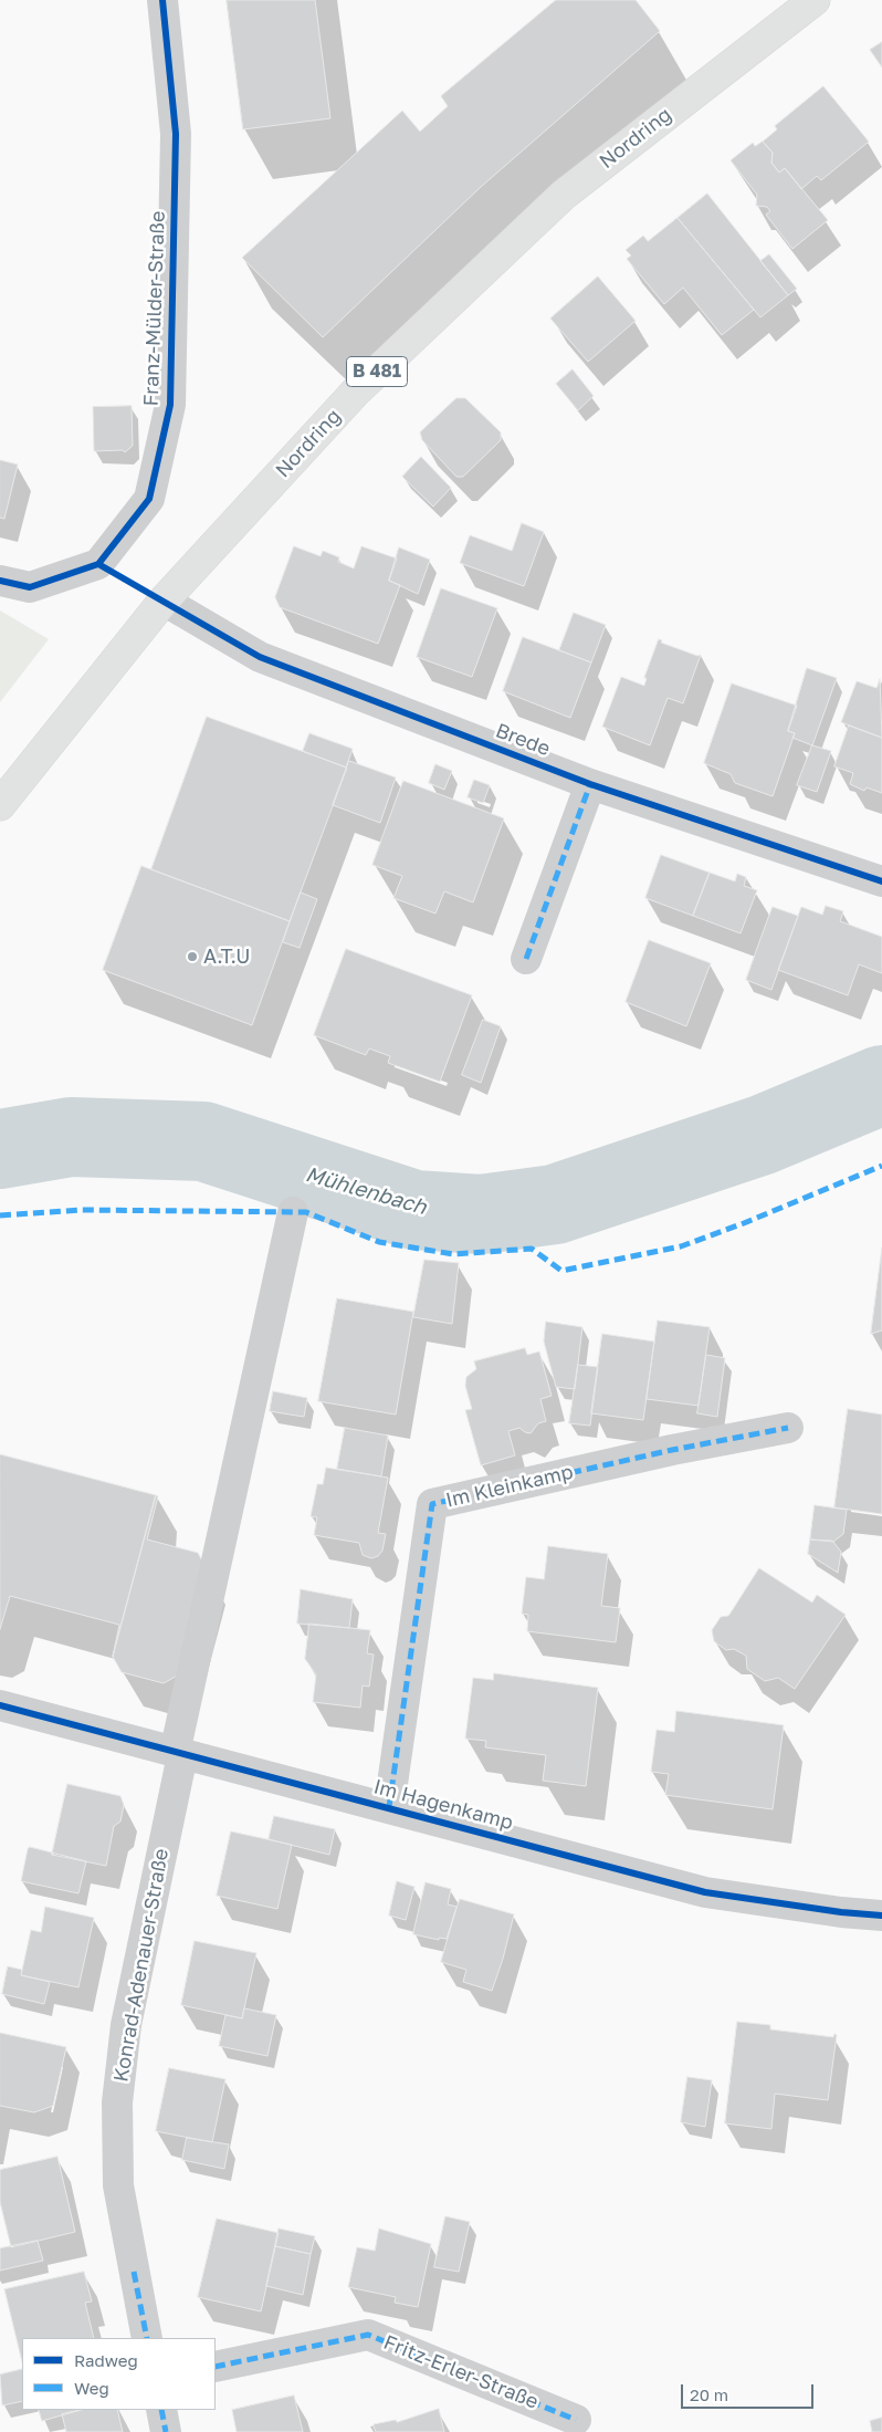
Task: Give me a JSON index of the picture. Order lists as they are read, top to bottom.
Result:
{
  "streets": {
    "main road": ["Nordring", "B 481"],
    "street": [
      "Franz-Mülder-Straße",
      "Brede",
      "Im Kleinkamp",
      "Im Hagenkamp",
      "Konrad-Adenauer-Straße",
      "Fritz-Erler-Straße"
    ]
  },
  "crossings": [
    ["Nordring", "Brede"],
    ["Im Kleinkamp", "Im Hagenkamp"],
    ["Im Hagenkamp", "Konrad-Adenauer-Straße"]
  ],
  "water": ["Mühlenbach"],
  "places": ["A.T.U"],
  "legend": ["Radweg", "Weg"],
  "scale_bar": "20 m"
}
